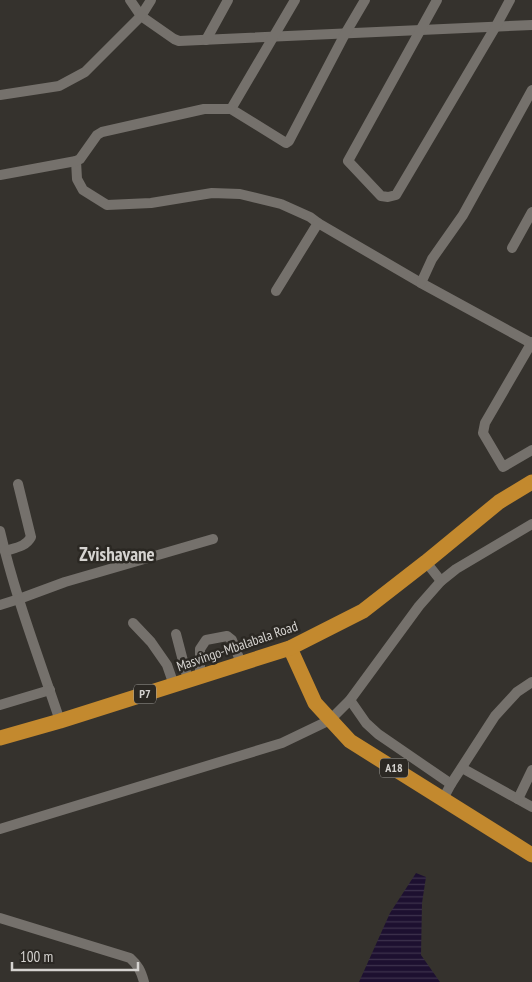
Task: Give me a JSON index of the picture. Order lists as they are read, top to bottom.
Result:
{
  "streets": {
    "highway": ["Masvingo-Mbalabala Road", "P7", "A18"]
  },
  "crossings": [
    ["Masvingo-Mbalabala Road", "A18"]
  ],
  "districts": ["Zvishavane"],
  "scale_bar": "100 m"
}
